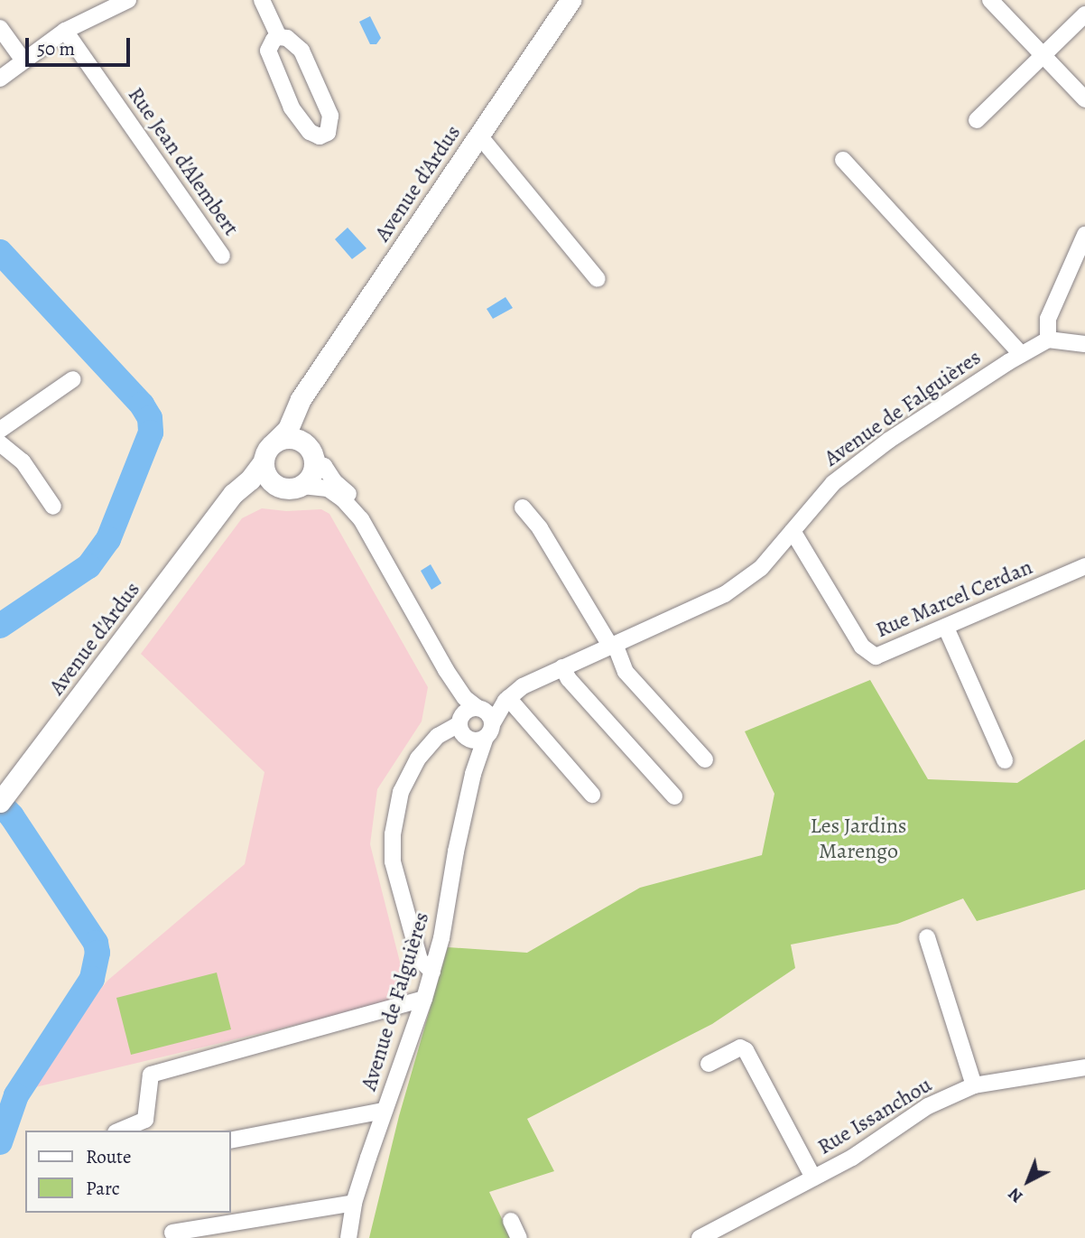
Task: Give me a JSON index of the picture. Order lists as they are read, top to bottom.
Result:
{
  "streets": {
    "main road": ["Avenue d'Ardus"],
    "street": [
      "Rue Jean d'Alembert",
      "Avenue de Falguières",
      "Rue Marcel Cerdan",
      "Rue Issanchou"
    ]
  },
  "crossings": [
    ["Avenue de Falguières", "Rue Marcel Cerdan"]
  ],
  "parks": ["Les Jardins Marengo"],
  "legend": ["Route", "Parc"],
  "scale_bar": "50 m",
  "north": "bottom left"
}
